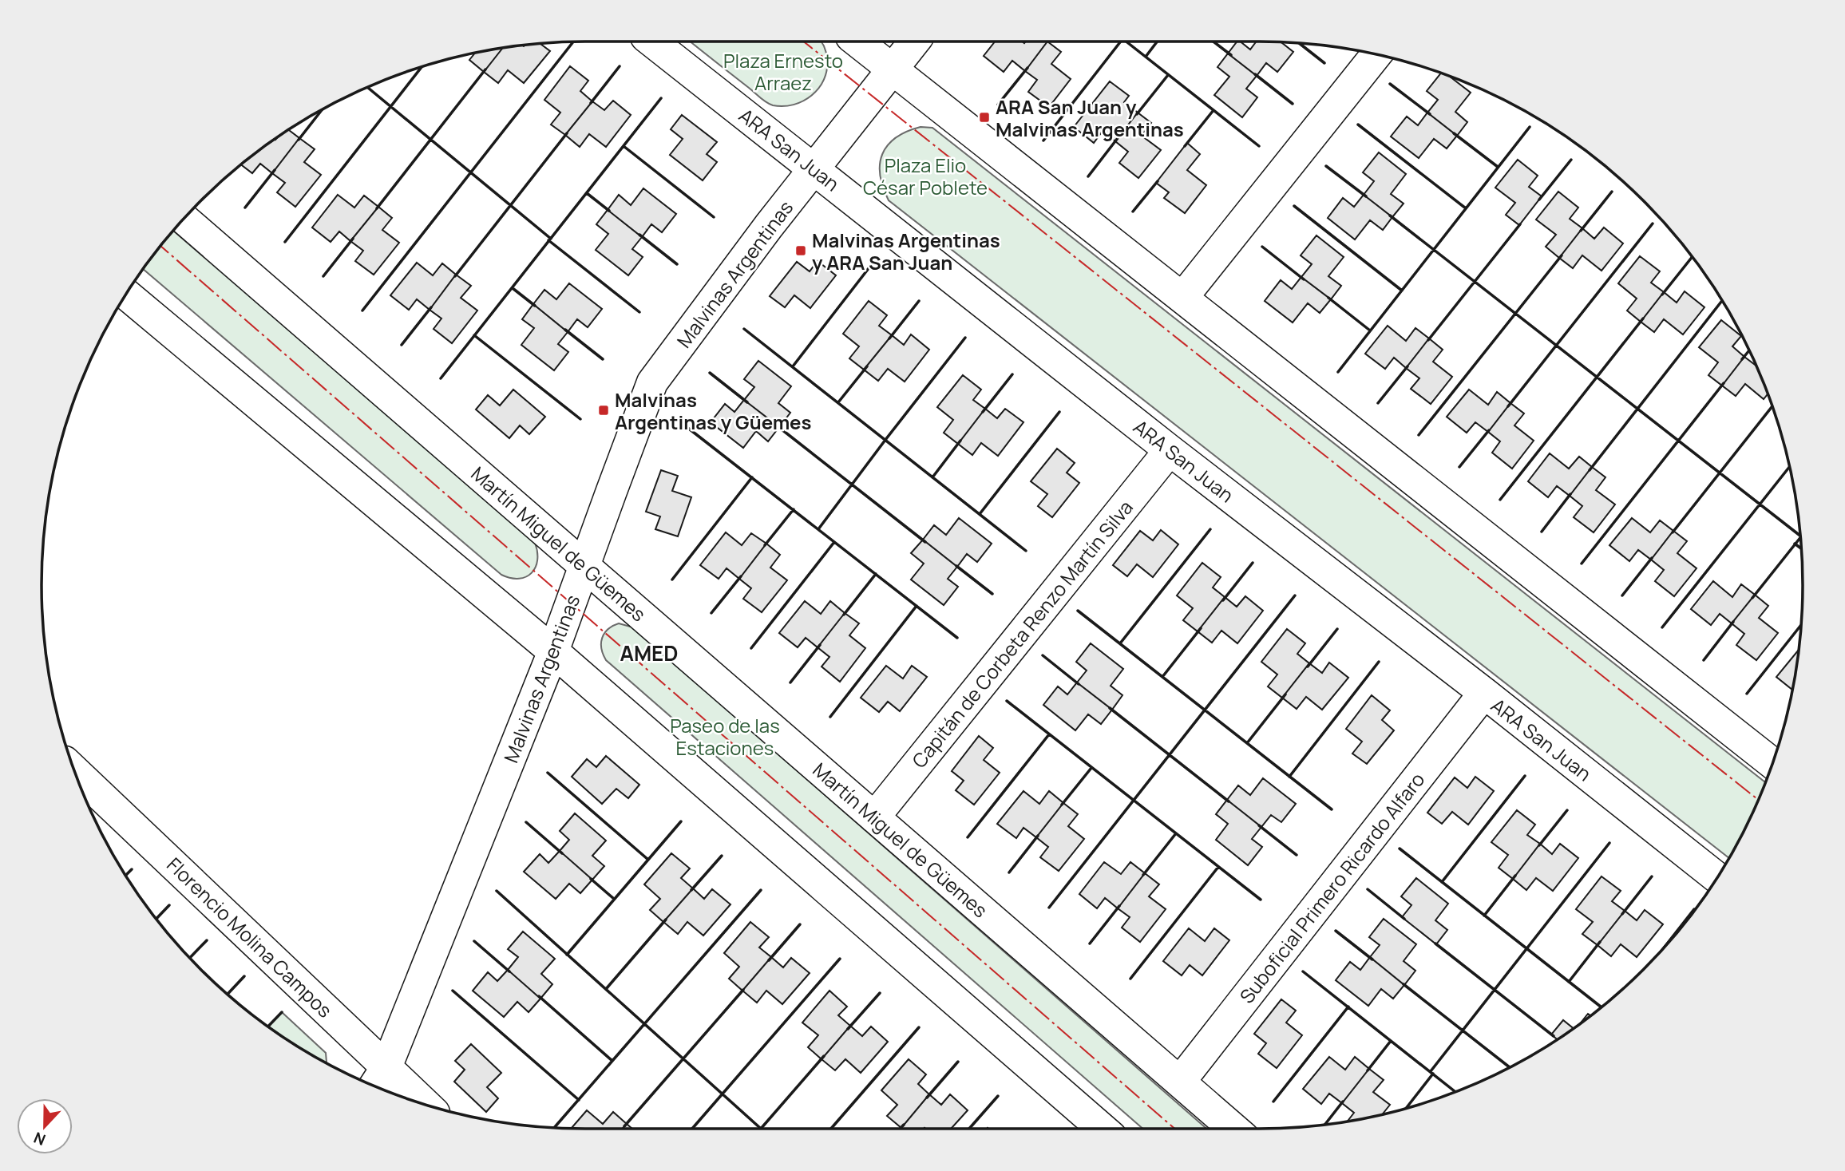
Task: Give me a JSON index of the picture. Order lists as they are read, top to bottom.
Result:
{
  "streets": {
    "street": [
      "ARA San Juan",
      "Malvinas Argentinas",
      "Martín Miguel de Güemes",
      "Capitán de Corbeta Renzo Martín Silva",
      "Suboficial Primero Ricardo Alfaro",
      "Florencio Molina Campos"
    ]
  },
  "crossings": [
    ["ARA San Juan", "Malvinas Argentinas"],
    ["ARA San Juan", "Capitán de Corbeta Renzo Martín Silva"],
    ["ARA San Juan", "Suboficial Primero Ricardo Alfaro"],
    ["Malvinas Argentinas", "Martín Miguel de Güemes"],
    ["Malvinas Argentinas", "Florencio Molina Campos"],
    ["Martín Miguel de Güemes", "Capitán de Corbeta Renzo Martín Silva"],
    ["Martín Miguel de Güemes", "Suboficial Primero Ricardo Alfaro"]
  ],
  "districts": ["AMED"],
  "parks": ["Plaza Ernesto Arraez", "Plaza Elio César Poblete", "Paseo de las Estaciones"],
  "places": {
    "transit": ["ARA San Juan y Malvinas Argentinas", "Malvinas Argentinas y ARA San Juan", "Malvinas Argentinas y Güemes"]
  },
  "north": "bottom"
}
